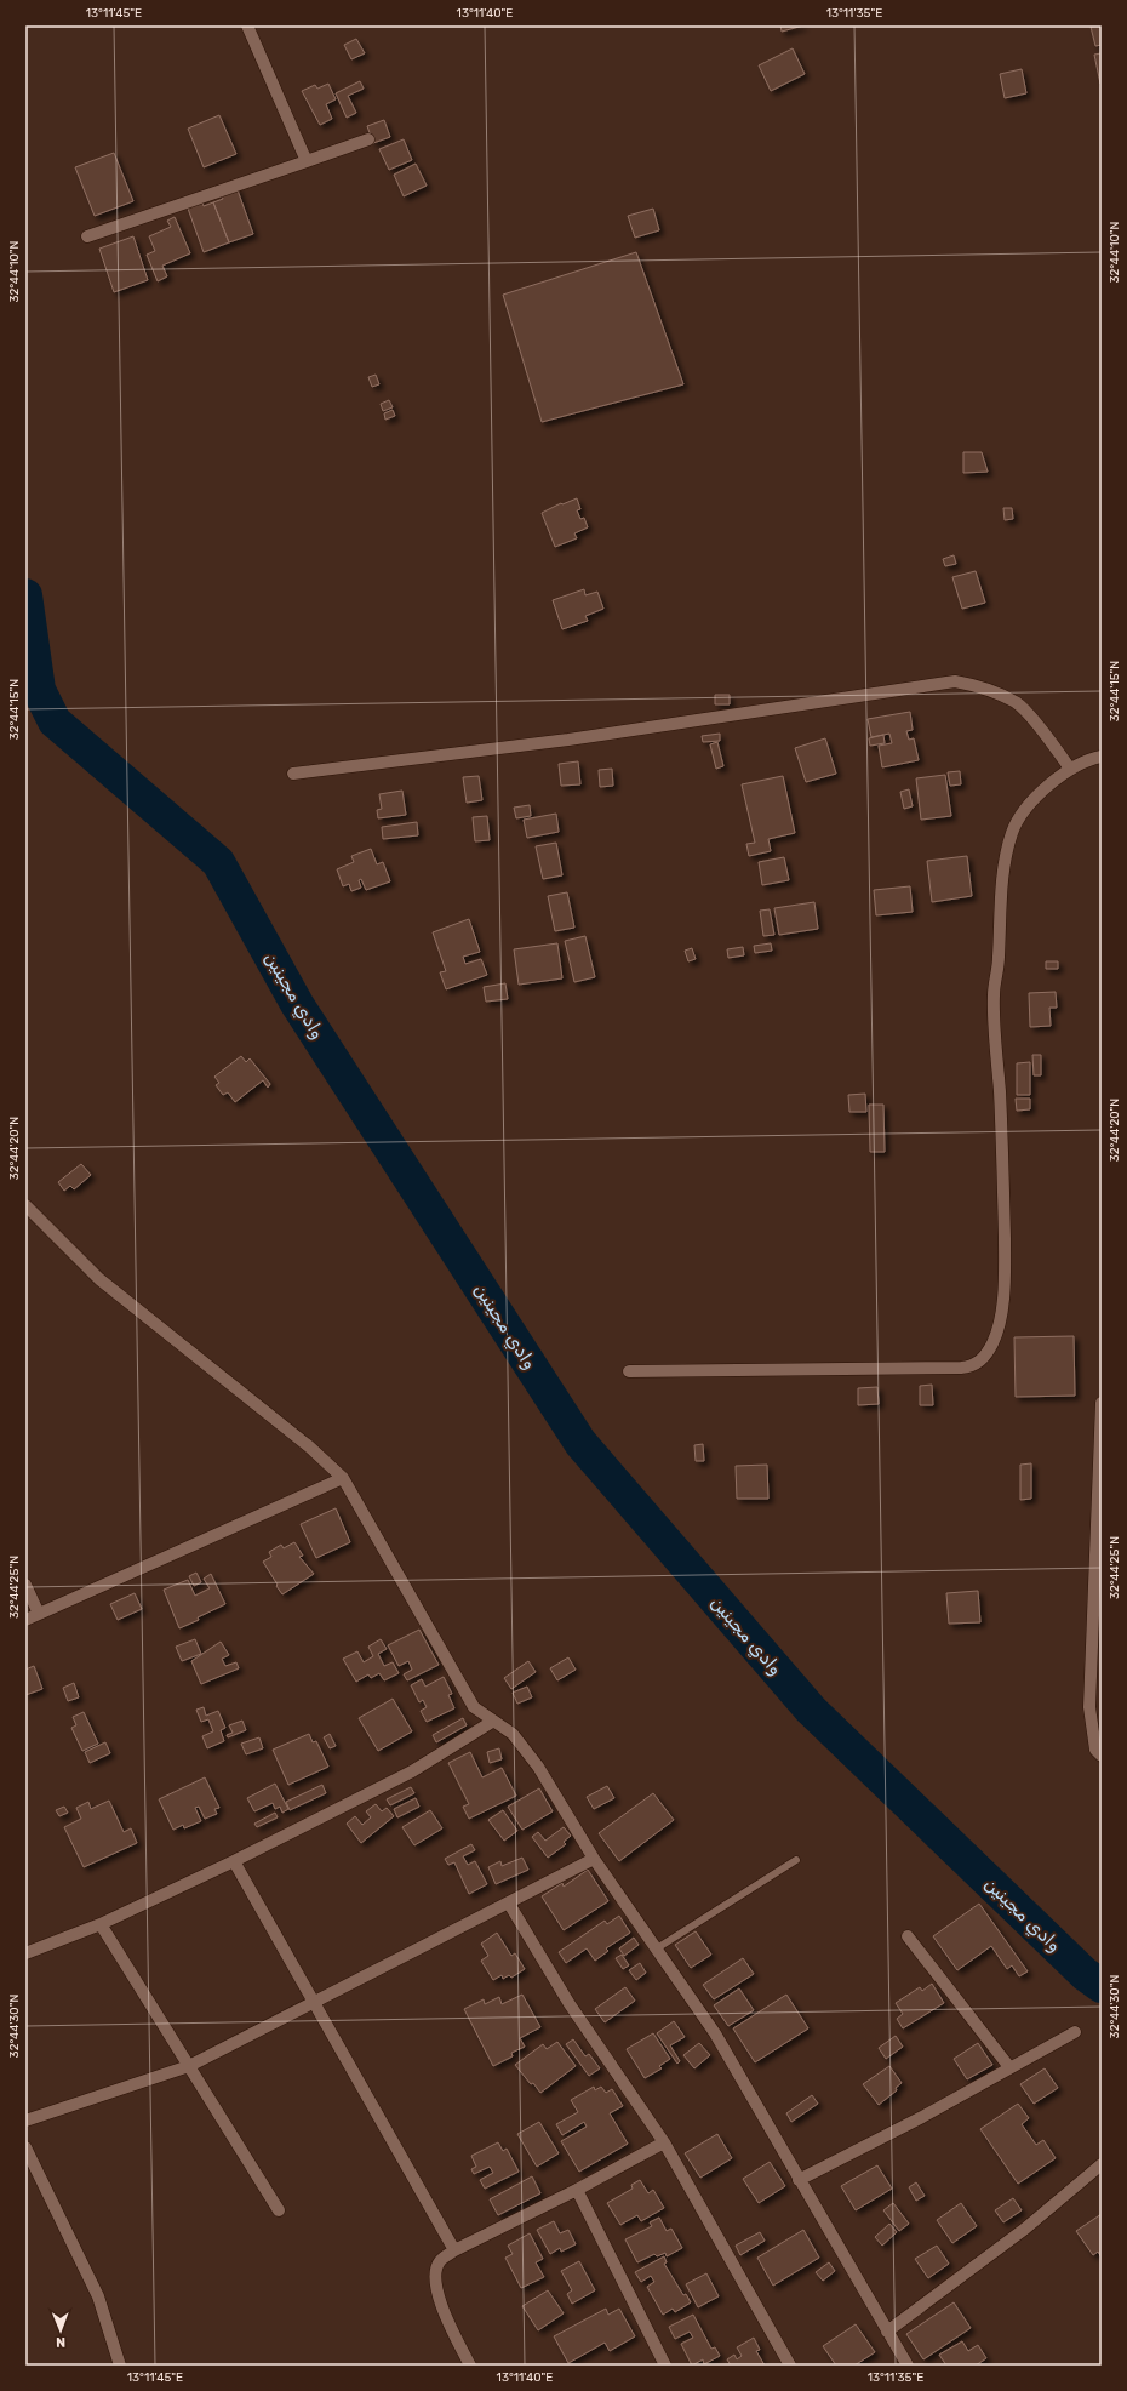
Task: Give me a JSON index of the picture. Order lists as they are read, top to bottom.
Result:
{
  "water": ["وادي مجينين"],
  "north": "bottom",
  "coordinates": [
    "13°11'45\"E",
    "13°11'40\"E",
    "13°11'35\"E",
    "32°44'10\"N",
    "32°44'15\"N",
    "32°44'20\"N",
    "32°44'25\"N",
    "32°44'30\"N"
  ]
}
